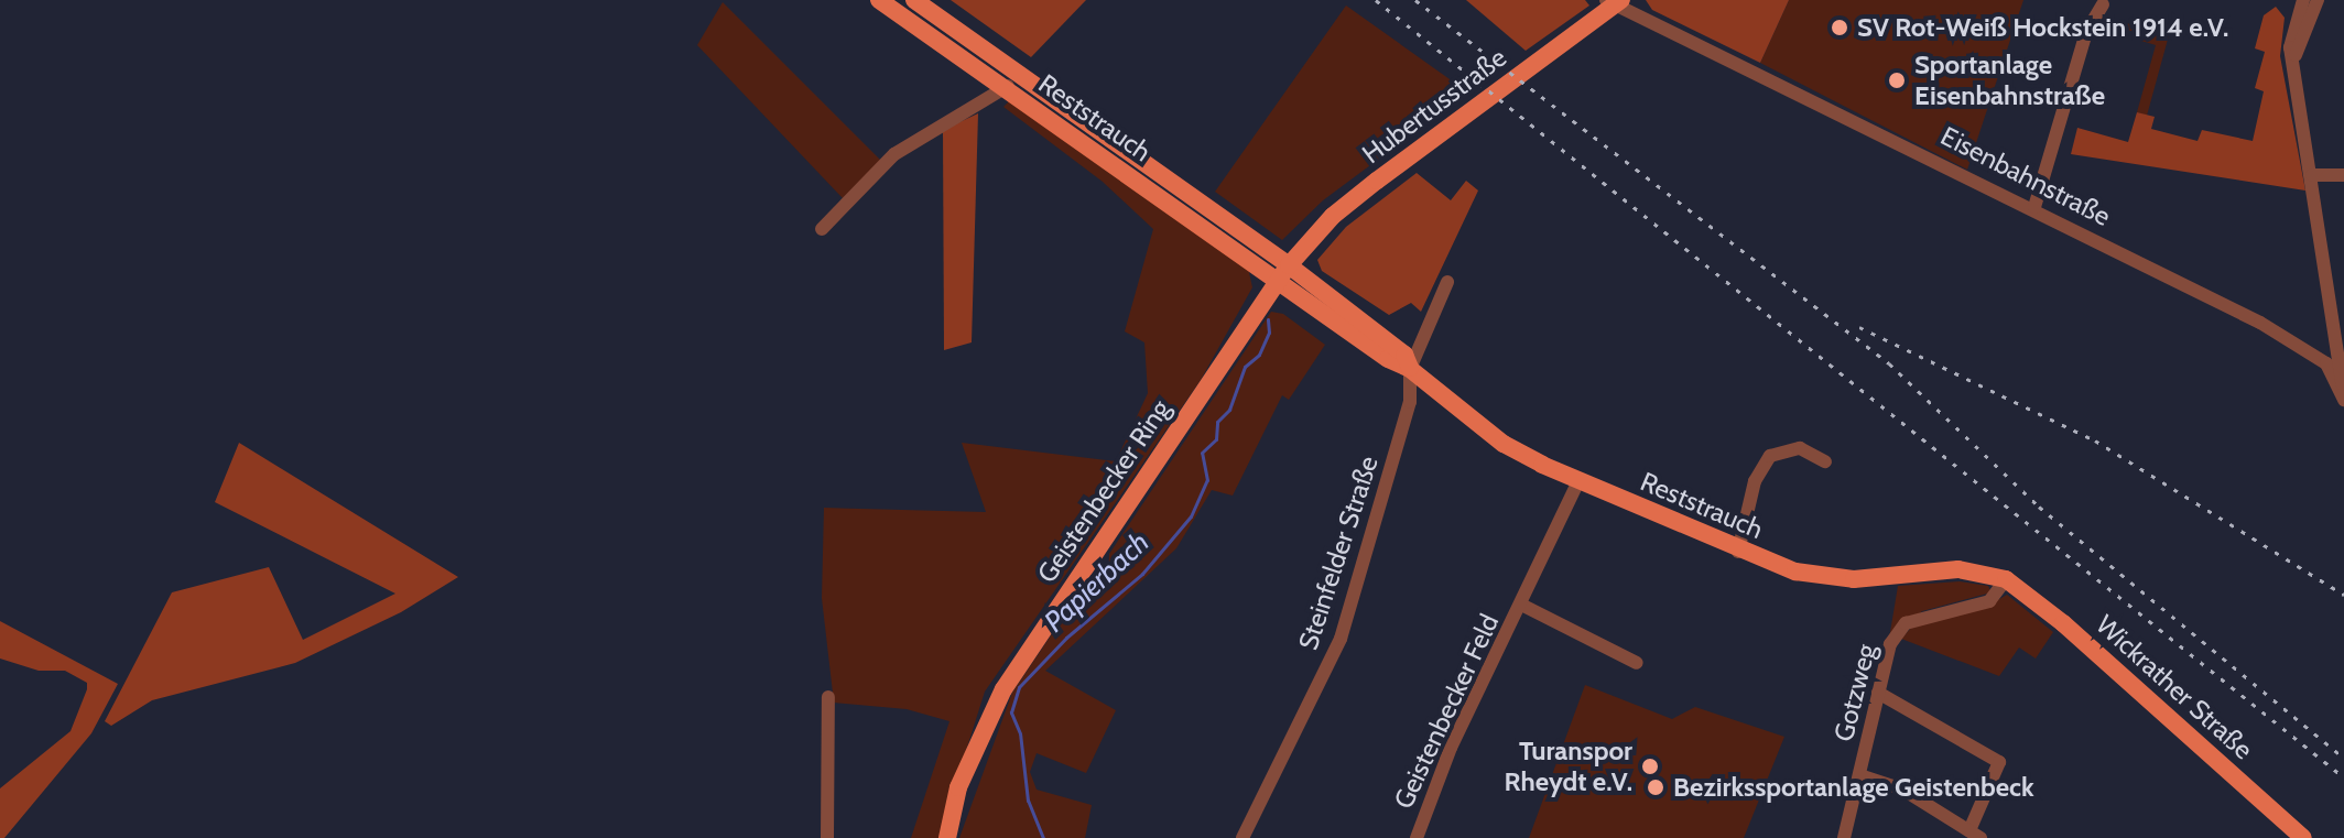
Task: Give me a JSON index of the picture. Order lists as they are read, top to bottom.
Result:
{
  "streets": {
    "main road": [
      "Hubertusstraße",
      "Reststrauch",
      "Geistenbecker Ring",
      "Wickrather Straße"
    ],
    "street": [
      "Eisenbahnstraße",
      "Steinfelder Straße",
      "Gotzweg",
      "Geistenbecker Feld"
    ]
  },
  "crossings": [
    ["Hubertusstraße", "Reststrauch"],
    ["Hubertusstraße", "Eisenbahnstraße"],
    ["Hubertusstraße", "Geistenbecker Ring"],
    ["Reststrauch", "Geistenbecker Ring"],
    ["Reststrauch", "Steinfelder Straße"],
    ["Reststrauch", "Wickrather Straße"],
    ["Reststrauch", "Gotzweg"],
    ["Reststrauch", "Geistenbecker Feld"],
    ["Wickrather Straße", "Gotzweg"]
  ],
  "water": ["Papierbach"],
  "places": [
    "SV Rot-Weiß Hockstein 1914 e.V.",
    "Sportanlage Eisenbahnstraße",
    "Turanspor Rheydt e.V.",
    "Bezirkssportanlage Geistenbeck"
  ]
}
